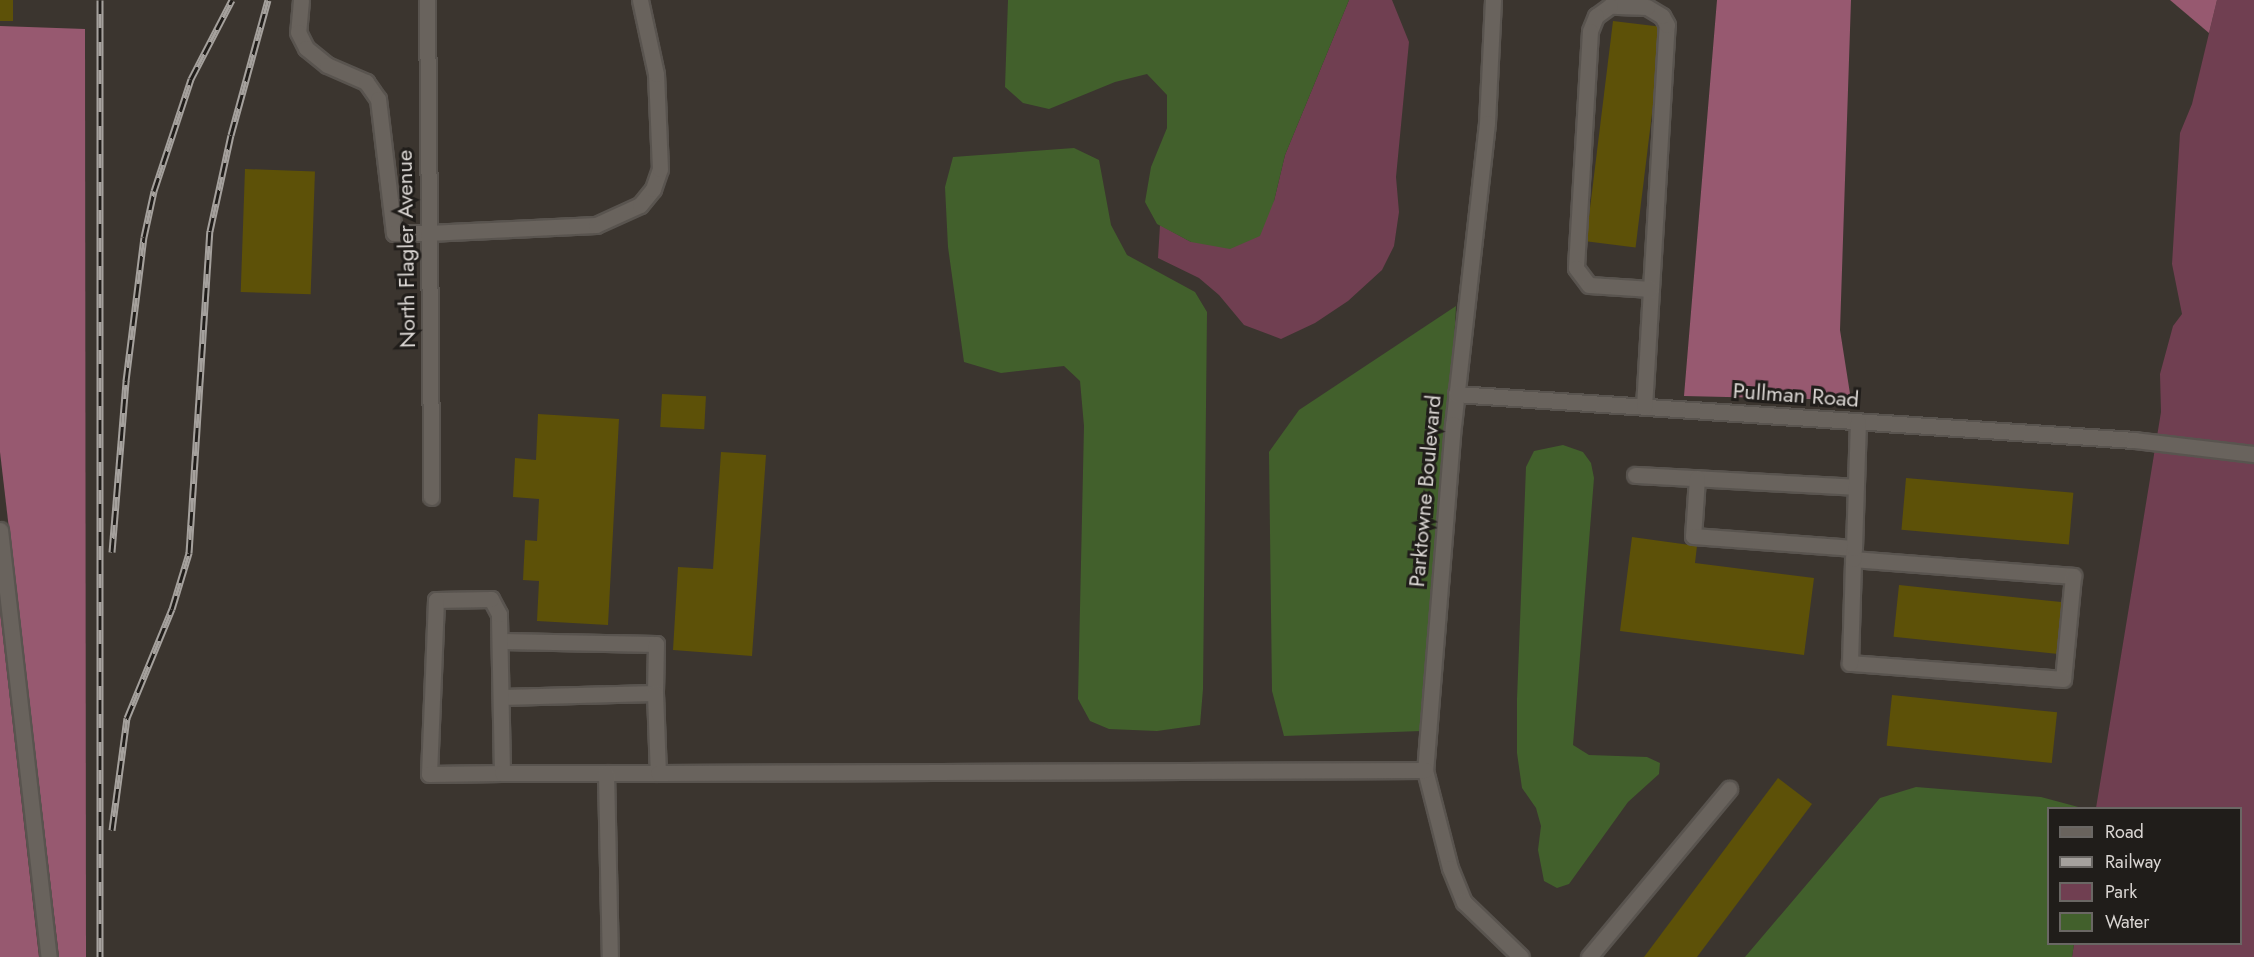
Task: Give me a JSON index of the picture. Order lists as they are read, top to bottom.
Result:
{
  "streets": {
    "street": ["North Flagler Avenue", "Pullman Road", "Parktowne Boulevard"]
  },
  "crossings": [
    ["Pullman Road", "Parktowne Boulevard"]
  ],
  "legend": [
    "Road",
    "Railway",
    "Park",
    "Water"
  ]
}
